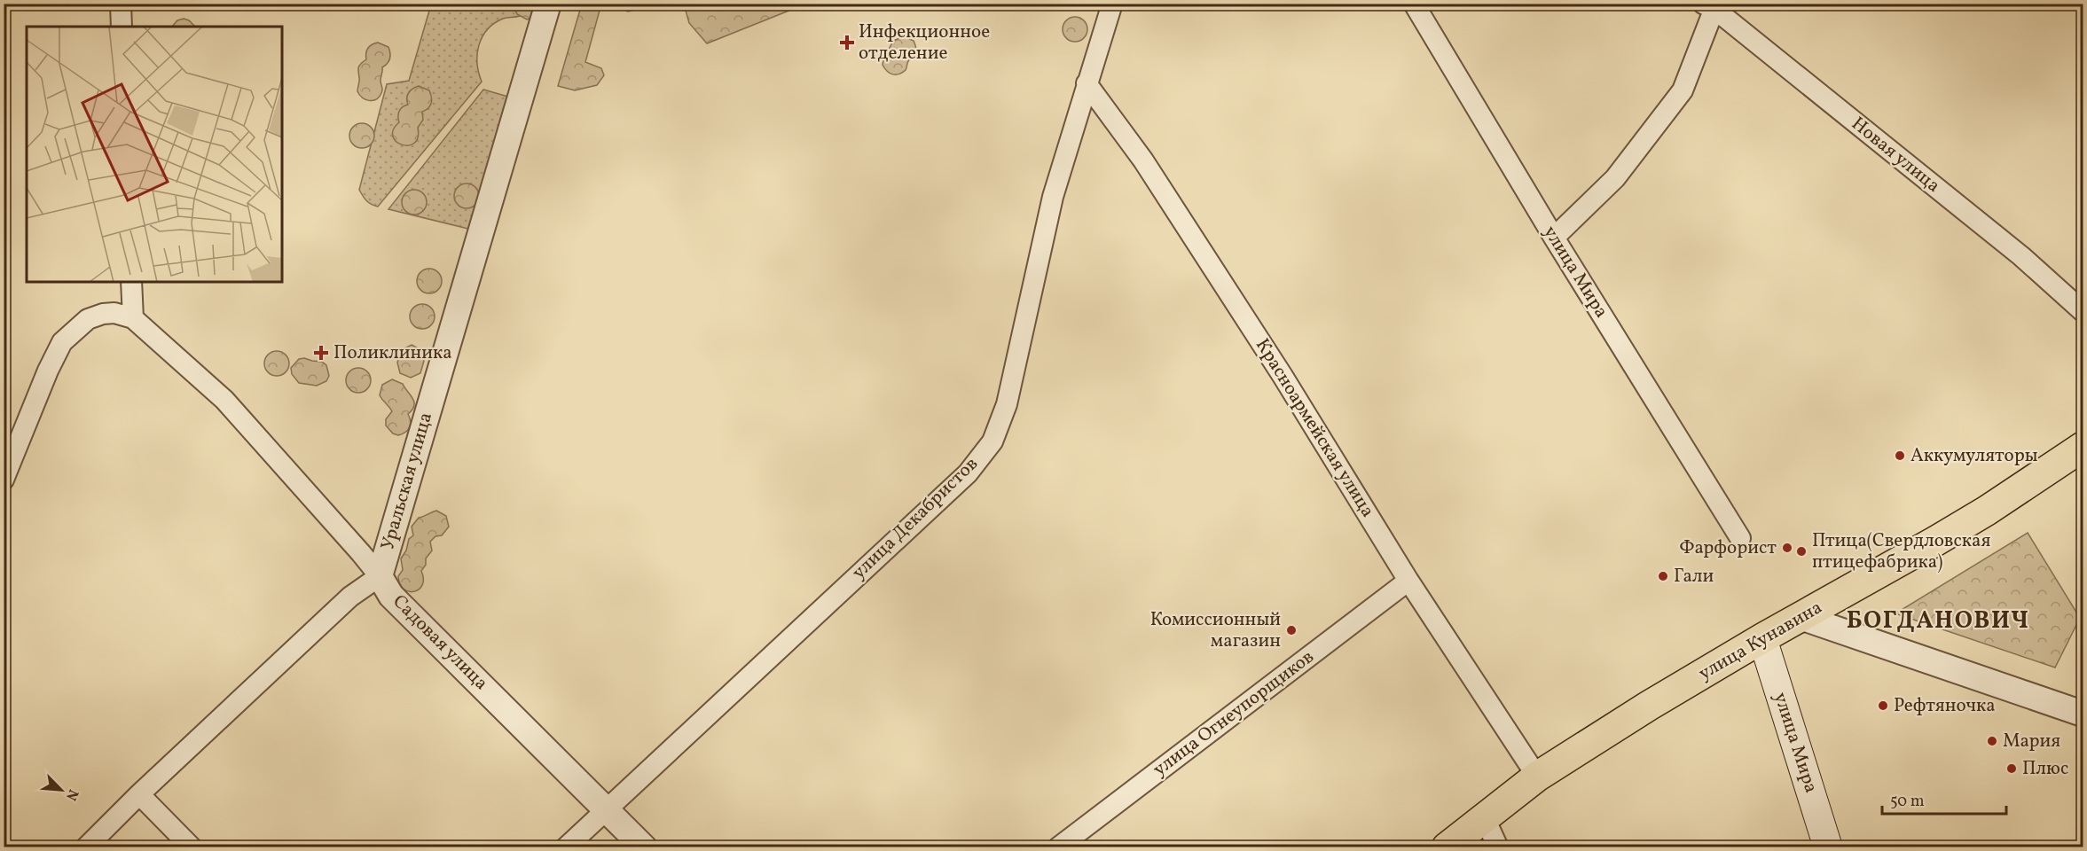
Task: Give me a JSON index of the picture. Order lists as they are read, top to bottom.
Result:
{
  "streets": {
    "main road": ["улица Мира", "улица Кунавина"],
    "street": [
      "Новая улица",
      "Красноармейская улица",
      "Уральская улица",
      "улица Декабристов",
      "Садовая улица",
      "улица Огнеупорщиков"
    ]
  },
  "crossings": [
    ["улица Мира", "улица Кунавина"],
    ["Красноармейская улица", "улица Декабристов"],
    ["Красноармейская улица", "улица Кунавина"],
    ["Красноармейская улица", "улица Огнеупорщиков"],
    ["Уральская улица", "Садовая улица"],
    ["улица Декабристов", "Садовая улица"]
  ],
  "districts": ["БОГДАНОВИЧ"],
  "places": {
    "health": ["Инфекционное отделение", "Поликлиника"],
    "other": [
      "Аккумуляторы",
      "Фарфорист",
      "Птица(Свердловская птицефабрика)",
      "Гали",
      "Комиссионный магазин",
      "Рефтяночка",
      "Мария",
      "Плюс"
    ]
  },
  "scale_bar": "50 m",
  "north": "bottom right"
}
